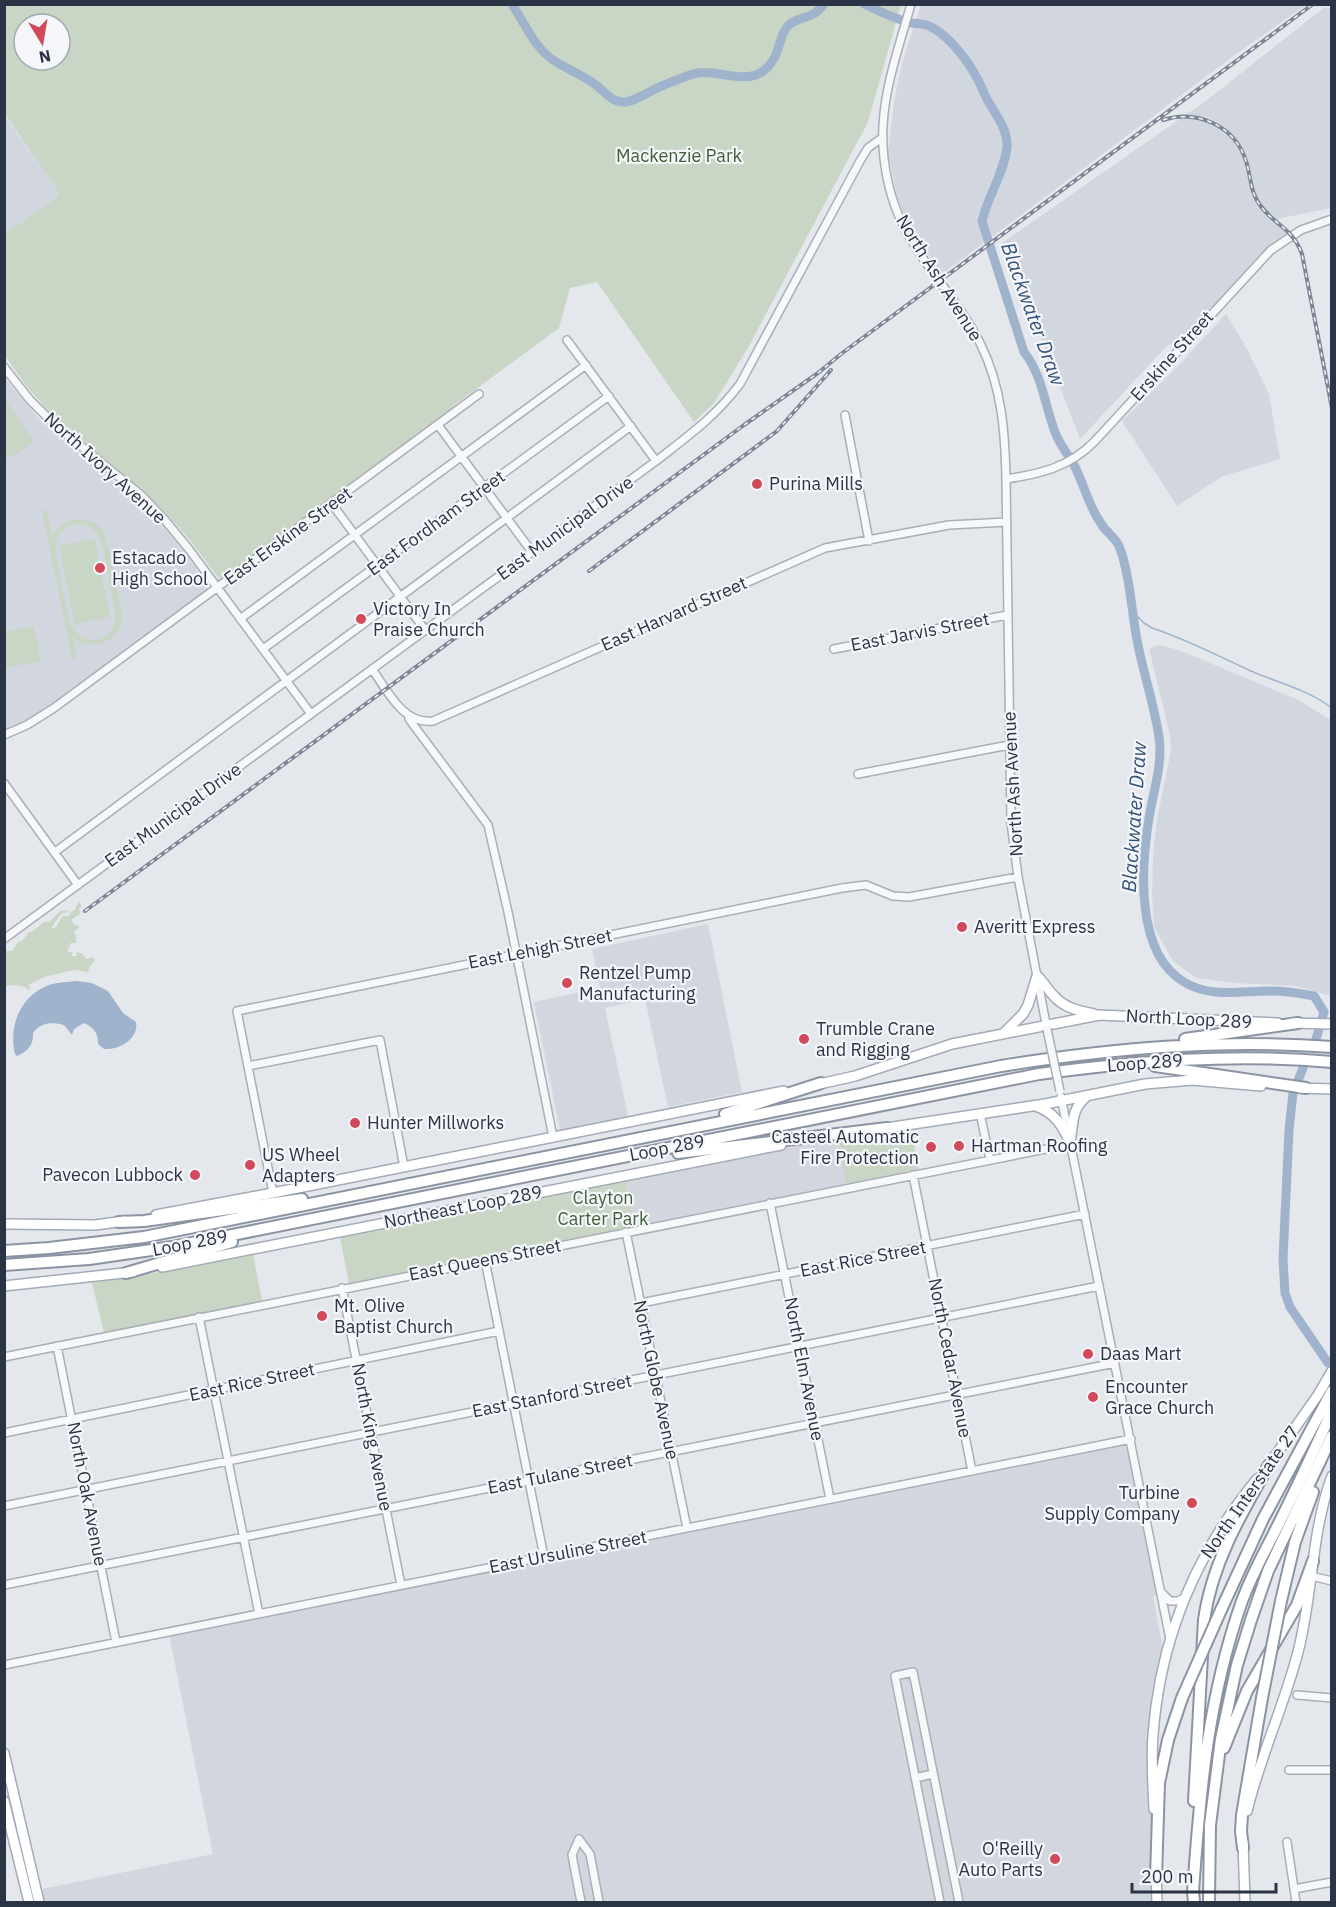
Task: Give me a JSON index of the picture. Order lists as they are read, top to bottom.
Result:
{
  "streets": {
    "highway": ["Loop 289"],
    "main road": ["North Loop 289", "Northeast Loop 289", "North Interstate 27"],
    "street": [
      "North Ash Avenue",
      "Erskine Street",
      "North Ivory Avenue",
      "East Fordham Street",
      "East Municipal Drive",
      "East Erskine Street",
      "East Harvard Street",
      "East Jarvis Street",
      "East Lehigh Street",
      "East Rice Street",
      "East Queens Street",
      "North Cedar Avenue",
      "North Elm Avenue",
      "North Globe Avenue",
      "East Stanford Street",
      "North King Avenue",
      "East Tulane Street",
      "North Oak Avenue",
      "East Ursuline Street"
    ]
  },
  "crossings": [
    ["North Ash Avenue", "Erskine Street"],
    ["North Ash Avenue", "East Municipal Drive"],
    ["North Ash Avenue", "East Harvard Street"],
    ["North Ash Avenue", "East Jarvis Street"],
    ["North Ash Avenue", "East Lehigh Street"],
    ["North Ash Avenue", "North Loop 289"],
    ["North Ash Avenue", "Northeast Loop 289"],
    ["North Ash Avenue", "East Rice Street"],
    ["North Ash Avenue", "East Queens Street"],
    ["North Ash Avenue", "East Stanford Street"],
    ["North Ash Avenue", "East Tulane Street"],
    ["North Ash Avenue", "North Interstate 27"],
    ["North Ash Avenue", "East Ursuline Street"],
    ["North Ivory Avenue", "East Fordham Street"],
    ["North Ivory Avenue", "East Municipal Drive"],
    ["North Ivory Avenue", "East Erskine Street"],
    ["East Rice Street", "North Cedar Avenue"],
    ["East Rice Street", "North Elm Avenue"],
    ["East Rice Street", "North Globe Avenue"],
    ["East Rice Street", "North King Avenue"],
    ["East Rice Street", "North Oak Avenue"],
    ["East Queens Street", "North Cedar Avenue"],
    ["East Queens Street", "North Elm Avenue"],
    ["East Queens Street", "North Globe Avenue"],
    ["East Queens Street", "North King Avenue"],
    ["East Queens Street", "North Oak Avenue"],
    ["North Cedar Avenue", "East Stanford Street"],
    ["North Cedar Avenue", "East Tulane Street"],
    ["North Cedar Avenue", "East Ursuline Street"],
    ["North Elm Avenue", "East Stanford Street"],
    ["North Elm Avenue", "East Tulane Street"],
    ["North Elm Avenue", "East Ursuline Street"],
    ["North Globe Avenue", "East Stanford Street"],
    ["North Globe Avenue", "East Tulane Street"],
    ["North Globe Avenue", "East Ursuline Street"],
    ["East Stanford Street", "North King Avenue"],
    ["East Stanford Street", "North Oak Avenue"],
    ["North King Avenue", "East Tulane Street"],
    ["North King Avenue", "East Ursuline Street"],
    ["East Tulane Street", "North Oak Avenue"],
    ["North Oak Avenue", "East Ursuline Street"]
  ],
  "water": ["Blackwater Draw"],
  "parks": ["Mackenzie Park", "Clayton Carter Park"],
  "places": [
    "Purina Mills",
    "Estacado High School",
    "Victory In Praise Church",
    "Averitt Express",
    "Rentzel Pump Manufacturing",
    "Trumble Crane and Rigging",
    "Hunter Millworks",
    "Hartman Roofing",
    "Casteel Automatic Fire Protection",
    "US Wheel Adapters",
    "Pavecon Lubbock",
    "Mt. Olive Baptist Church",
    "Daas Mart",
    "Encounter Grace Church",
    "Turbine Supply Company",
    "O'Reilly Auto Parts"
  ],
  "scale_bar": "200 m",
  "north": "bottom"
}
